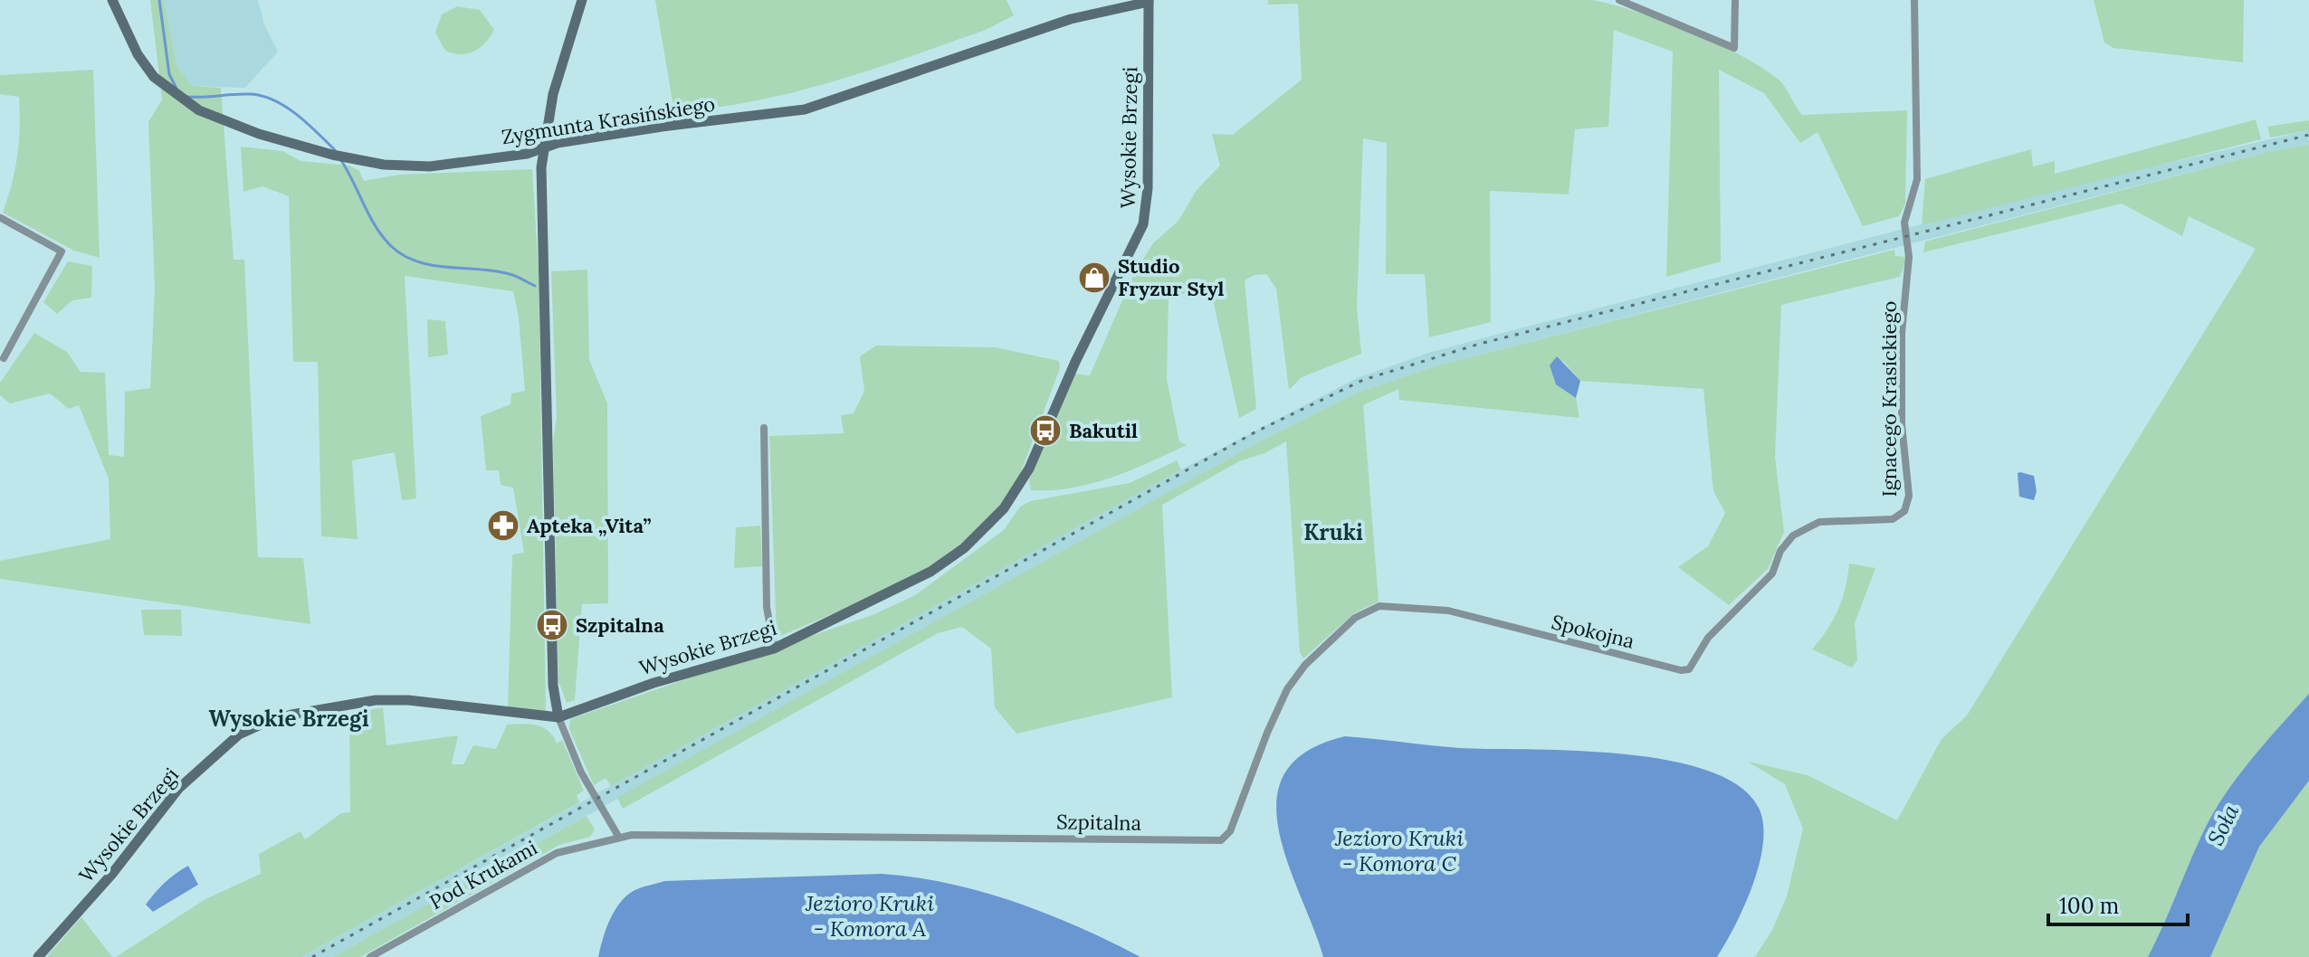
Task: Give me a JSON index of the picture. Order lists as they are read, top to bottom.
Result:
{
  "streets": {
    "street": [
      "Zygmunta Krasińskiego",
      "Wysokie Brzegi",
      "Ignacego Krasickiego",
      "Spokojna",
      "Szpitalna",
      "Pod Krukami"
    ]
  },
  "crossings": [
    ["Zygmunta Krasińskiego", "Wysokie Brzegi"],
    ["Ignacego Krasickiego", "Spokojna"],
    ["Spokojna", "Szpitalna"],
    ["Szpitalna", "Pod Krukami"]
  ],
  "districts": ["Kruki", "Wysokie Brzegi"],
  "water": ["Soła", "Jezioro Kruki - Komora C", "Jezioro Kruki - Komora A"],
  "places": {
    "shop": ["Studio Fryzur Styl"],
    "bus stop": ["Bakutil", "Szpitalna"],
    "pharmacy": ["Apteka „Vita”"]
  },
  "scale_bar": "100 m"
}
